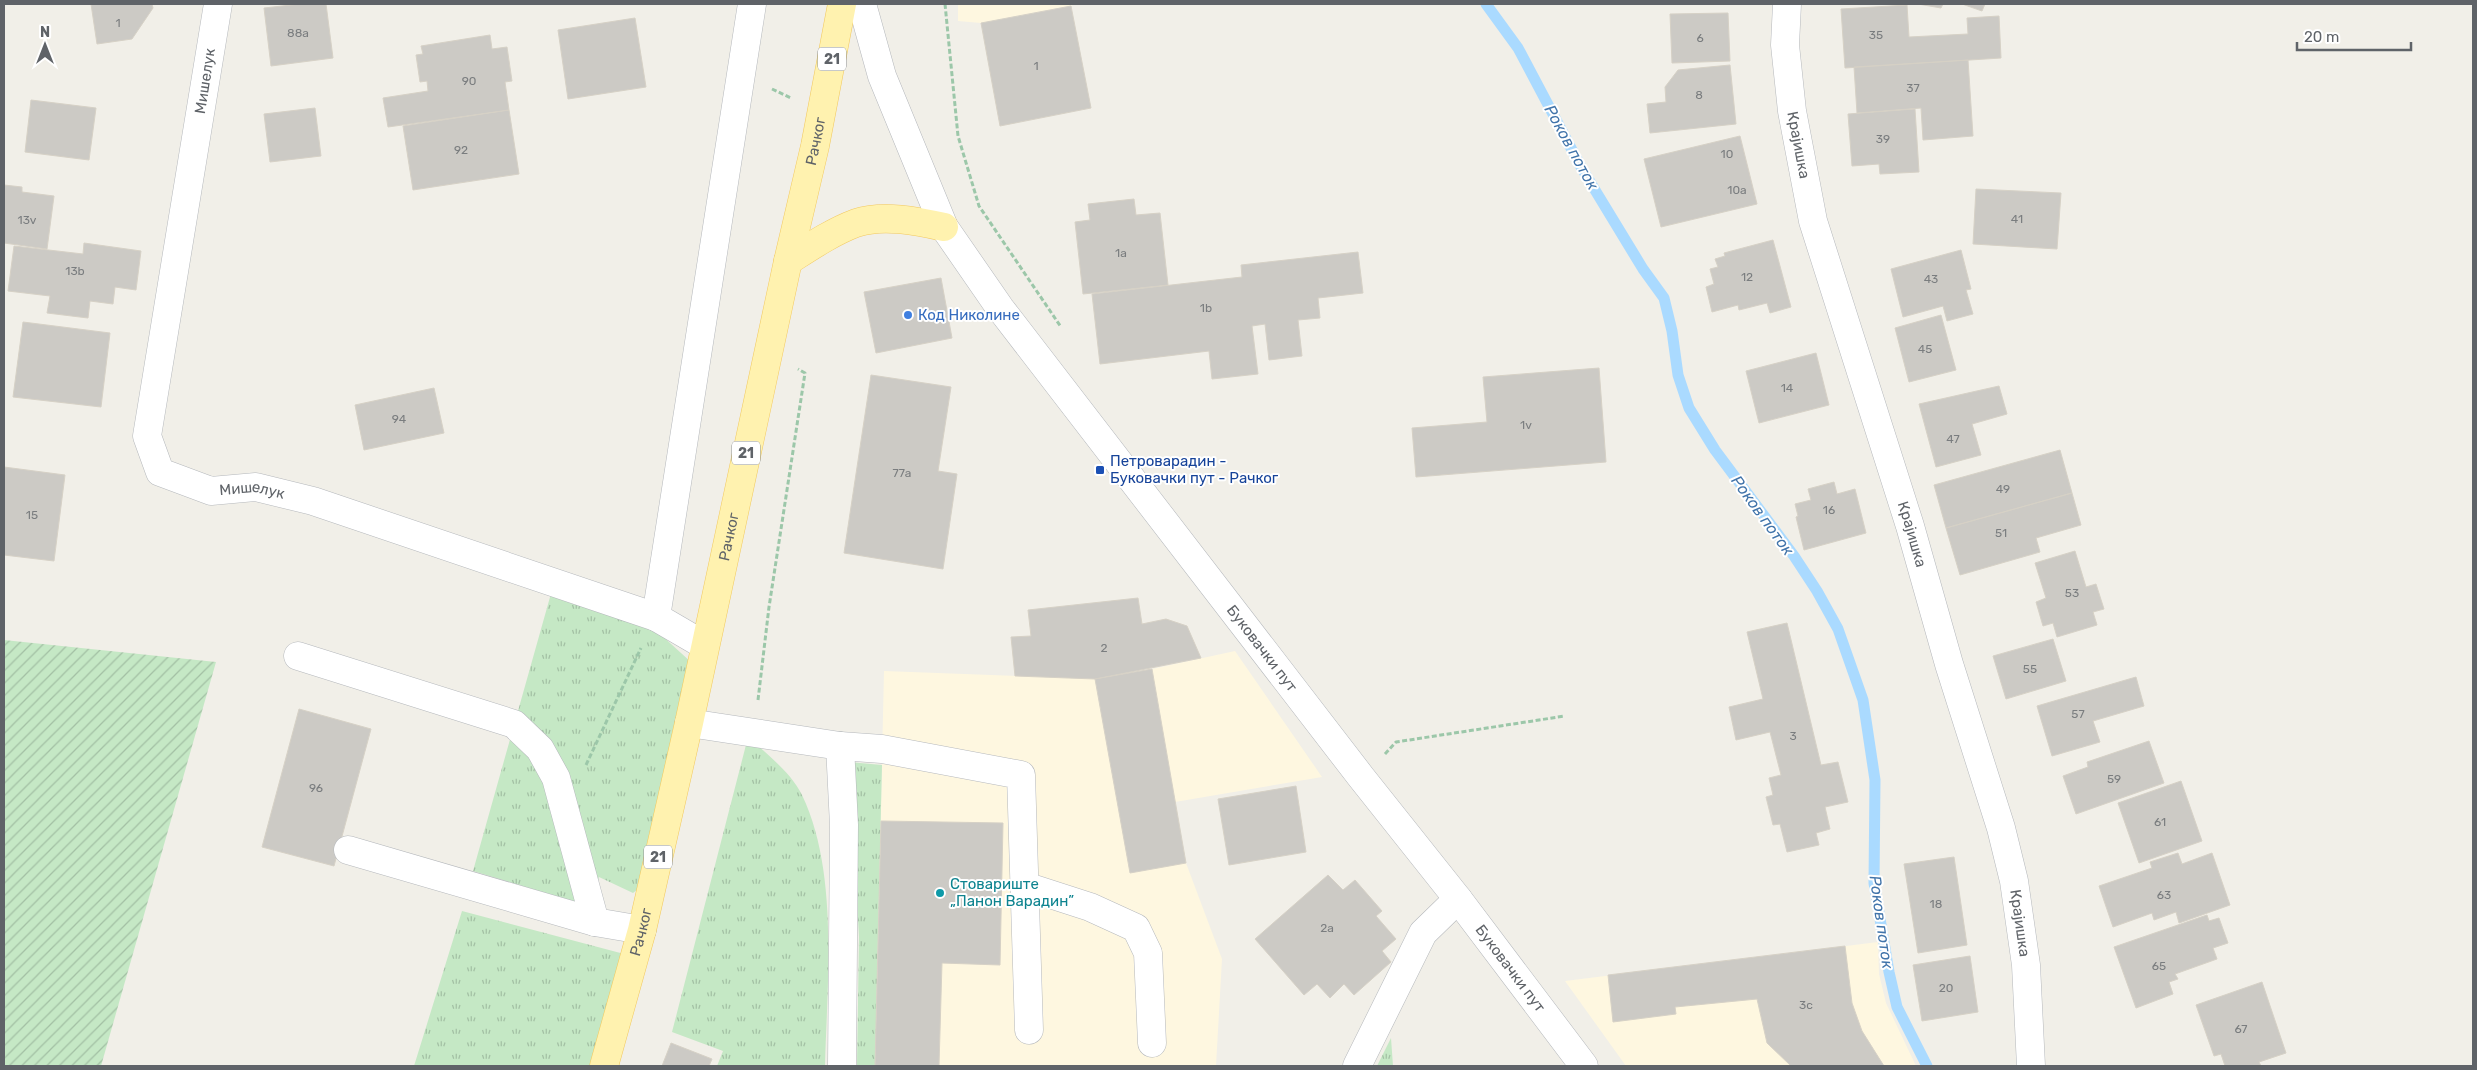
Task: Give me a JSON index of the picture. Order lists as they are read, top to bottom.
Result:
{
  "streets": {
    "main road": ["21", "Рачког"],
    "street": ["Мишелук", "Крајишка", "Буковачки пут"]
  },
  "crossings": [
    ["Мишелук", "Рачког"]
  ],
  "water": ["Роков поток"],
  "places": {
    "other": ["Код Николине", "Стовариште „Панон Варадин”"],
    "transit": ["Петроварадин - Буковачки пут - Рачког"]
  },
  "house_numbers": [
    "1",
    "88a",
    "35",
    "6",
    "1",
    "90",
    "37",
    "8",
    "39",
    "92",
    "10",
    "10a",
    "41",
    "13v",
    "1a",
    "13b",
    "12",
    "43",
    "1b",
    "45",
    "14",
    "94",
    "1v",
    "47",
    "77a",
    "49",
    "16",
    "15",
    "51",
    "53",
    "2",
    "55",
    "57",
    "3",
    "59",
    "96",
    "61",
    "63",
    "18",
    "2a",
    "65",
    "20",
    "3c",
    "67"
  ],
  "scale_bar": "20 m",
  "north": "top"
}
